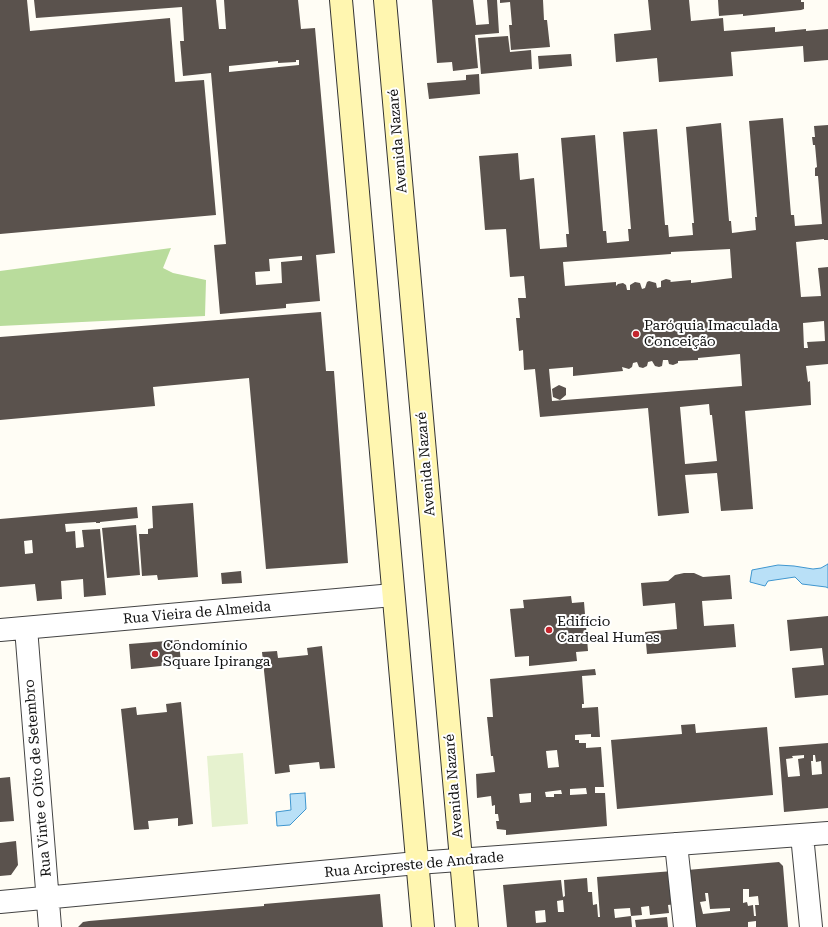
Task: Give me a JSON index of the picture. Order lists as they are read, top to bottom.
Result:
{
  "streets": {
    "main road": ["Avenida Nazaré"],
    "street": ["Rua Vieira de Almeida", "Rua Vinte e Oito de Setembro", "Rua Arcipreste de Andrade"]
  },
  "crossings": [
    ["Avenida Nazaré", "Rua Arcipreste de Andrade"],
    ["Rua Vieira de Almeida", "Rua Vinte e Oito de Setembro"],
    ["Rua Vinte e Oito de Setembro", "Rua Arcipreste de Andrade"]
  ],
  "places": ["Paróquia Imaculada Conceição", "Edifício Cardeal Humes", "Condomínio Square Ipiranga"]
}
